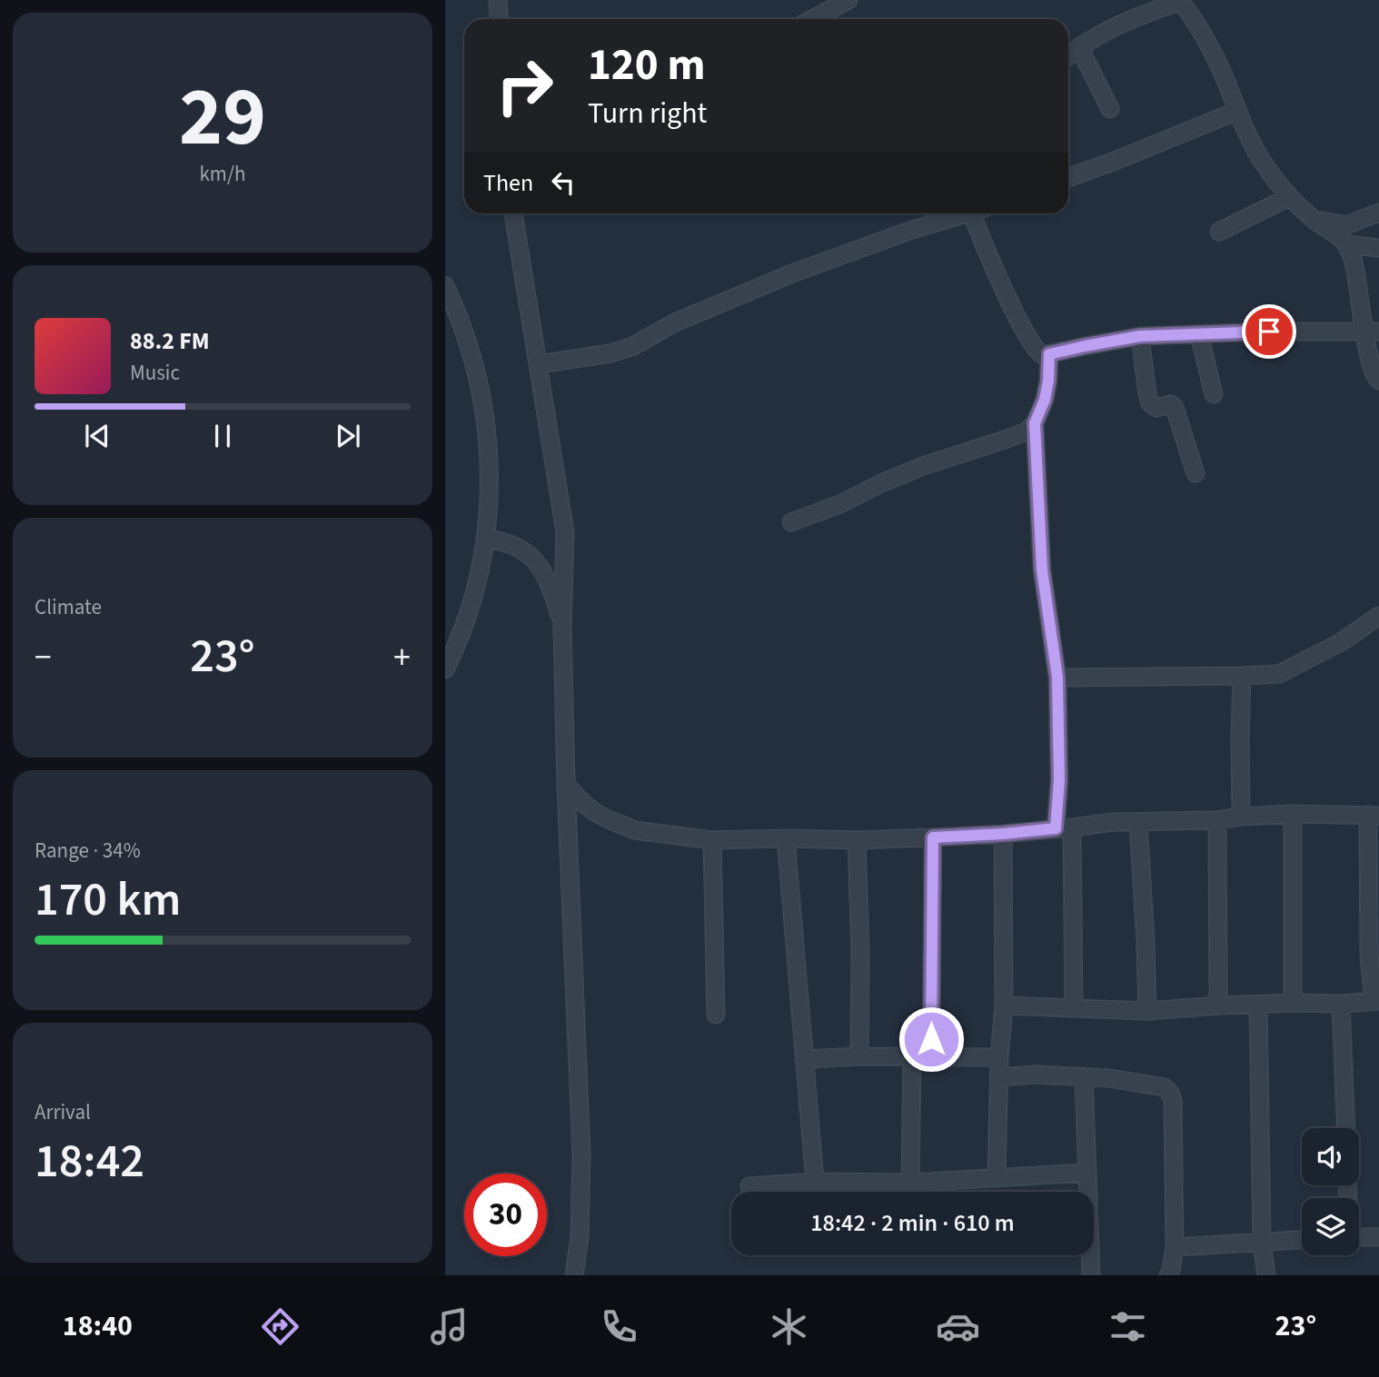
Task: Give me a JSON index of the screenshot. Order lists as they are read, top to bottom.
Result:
{
  "page": {
    "tile": [
      ["29", "km/h"],
      "Climate",
      ["Range · 34%", "170 km"],
      ["Arrival", "18:42"]
    ],
    "turn": ["120 m", "Turn right"],
    "then": "Then",
    "song": ["88.2 FM", "Music"],
    "heat": ["−", "23°", "+"],
    "limit": "30",
    "trip": "18:42 · 2 min · 610 m",
    "tabs": ["18:40", "23°"]
  }
}
